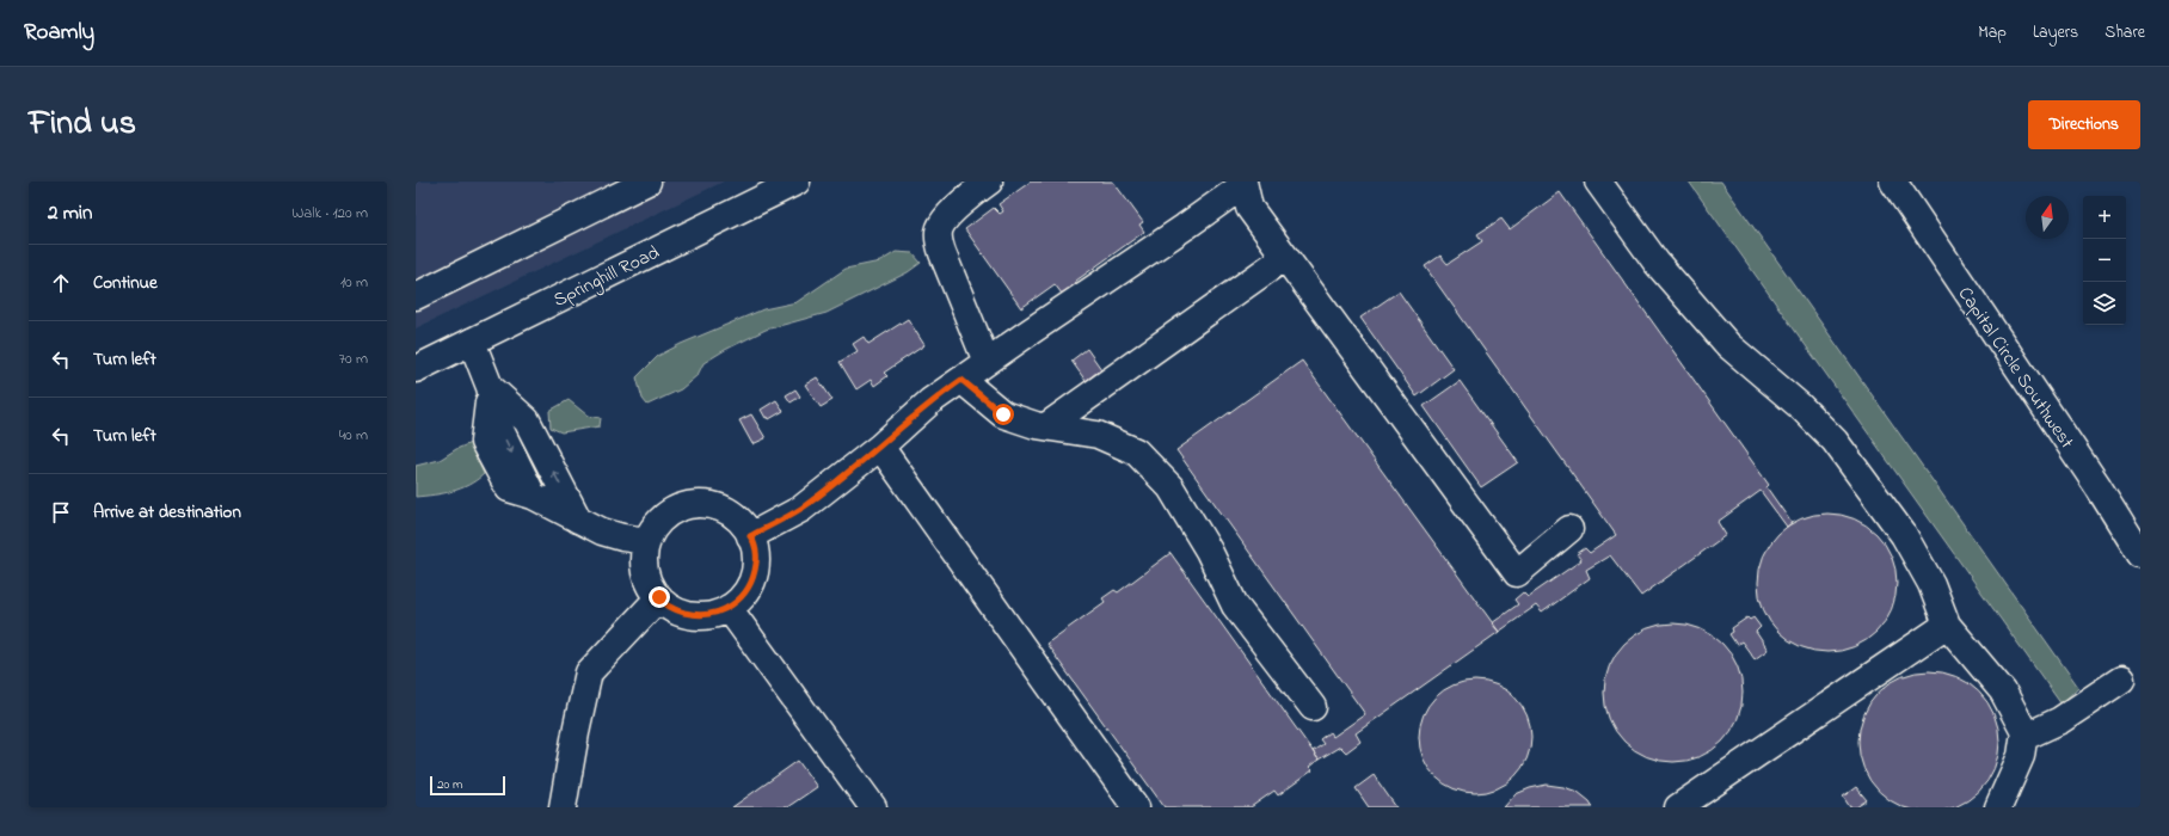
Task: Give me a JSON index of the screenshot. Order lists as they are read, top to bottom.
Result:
{
  "streets": {
    "main road": ["Springhill Road", "Capital Circle Southwest"]
  },
  "scale_bar": "20 m",
  "north": "top",
  "page": {
    "header": "Roamly",
    "nav": ["Map", "Layers", "Share"],
    "title": "Find us",
    "buttons": "Directions",
    "heading": ["2 min", "Walk · 120 m"],
    "map_buttons": ["+", "−"],
    "list": [
      ["Continue", "10 m"],
      ["Turn left", "70 m"],
      ["Turn left", "40 m"],
      "Arrive at destination"
    ],
    "scale": "20 m"
  }
}
